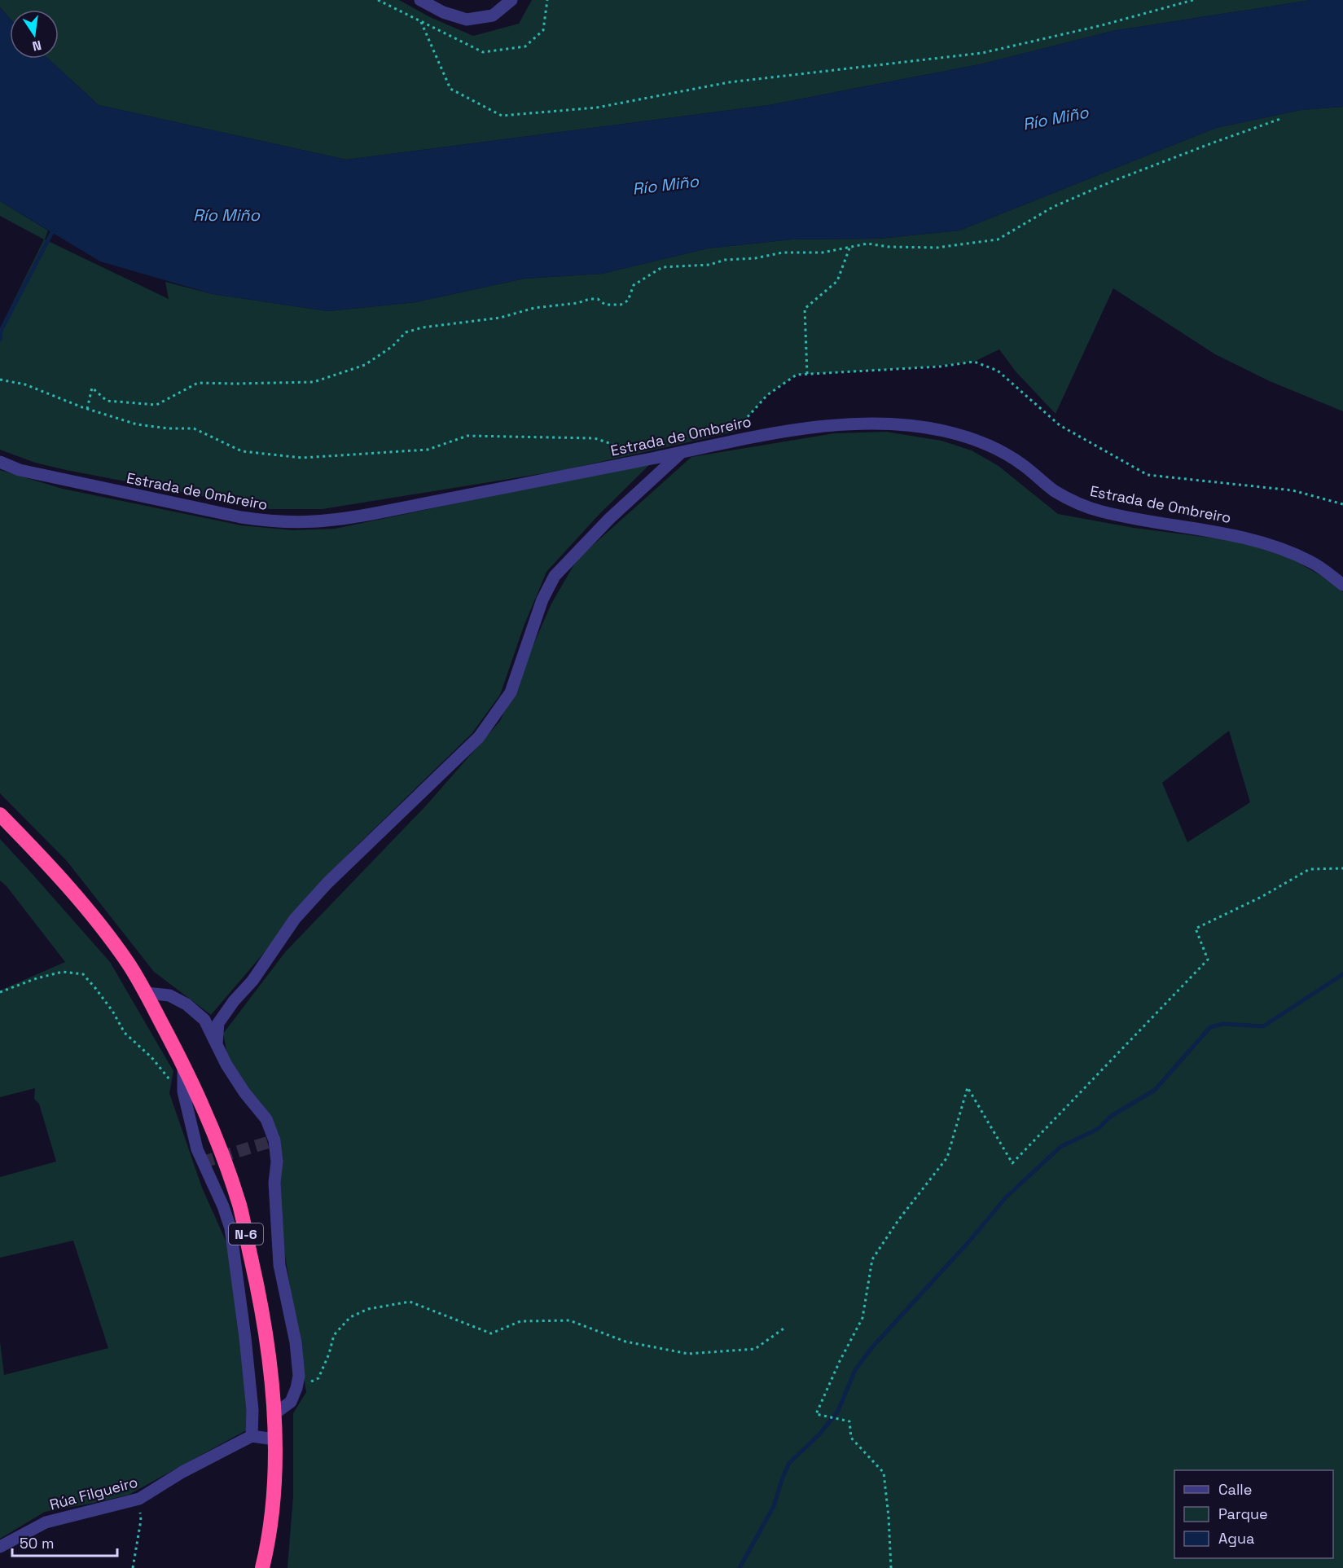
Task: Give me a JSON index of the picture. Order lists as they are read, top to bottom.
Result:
{
  "streets": {
    "highway": ["N-6"],
    "street": ["Estrada de Ombreiro", "Rúa Filgueiro"]
  },
  "water": ["Río Miño"],
  "legend": ["Calle", "Parque", "Agua"],
  "scale_bar": "50 m",
  "north": "bottom"
}
